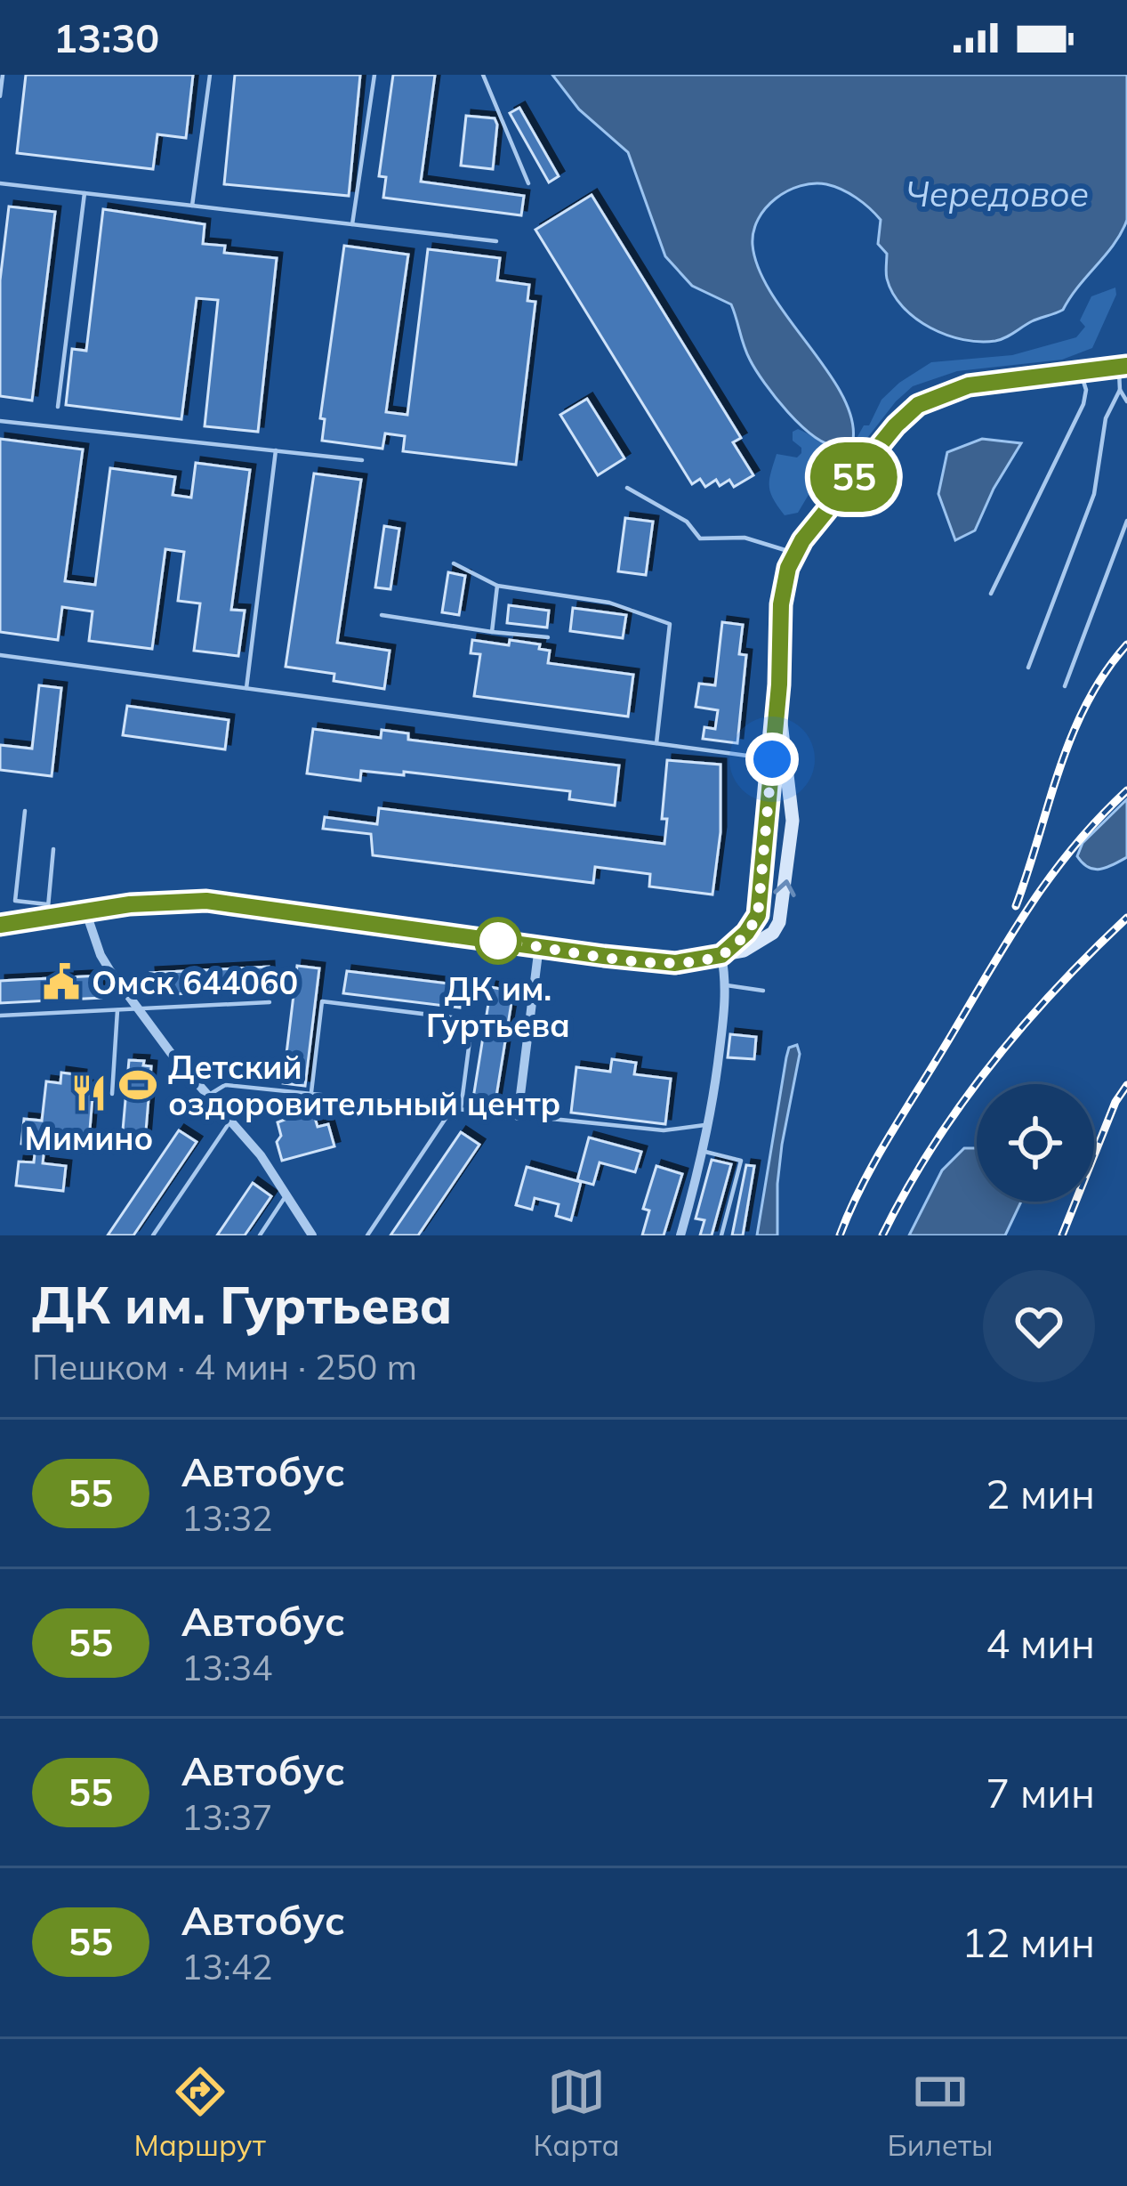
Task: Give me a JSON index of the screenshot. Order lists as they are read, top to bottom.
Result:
{
  "water": ["Чередовое"],
  "places": {
    "other": ["ДК им. Гуртьева"],
    "public building": ["Омск 644060"],
    "sports": ["Детский оздоровительный центр"],
    "restaurant": ["Мимино"]
  },
  "lines": ["bus line 55"],
  "page": {
    "status": "13:30",
    "on_map": "55",
    "heading": ["ДК им. Гуртьева", "Пешком · 4 мин · 250 m"],
    "list": [
      {
        "mark": "55",
        "name": "Автобус",
        "note": "13:32",
        "value": "2 мин"
      },
      {
        "mark": "55",
        "name": "Автобус",
        "note": "13:34",
        "value": "4 мин"
      },
      {
        "mark": "55",
        "name": "Автобус",
        "note": "13:37",
        "value": "7 мин"
      },
      {
        "mark": "55",
        "name": "Автобус",
        "note": "13:42",
        "value": "12 мин"
      }
    ],
    "tabs": ["Маршрут", "Карта", "Билеты"]
  }
}
